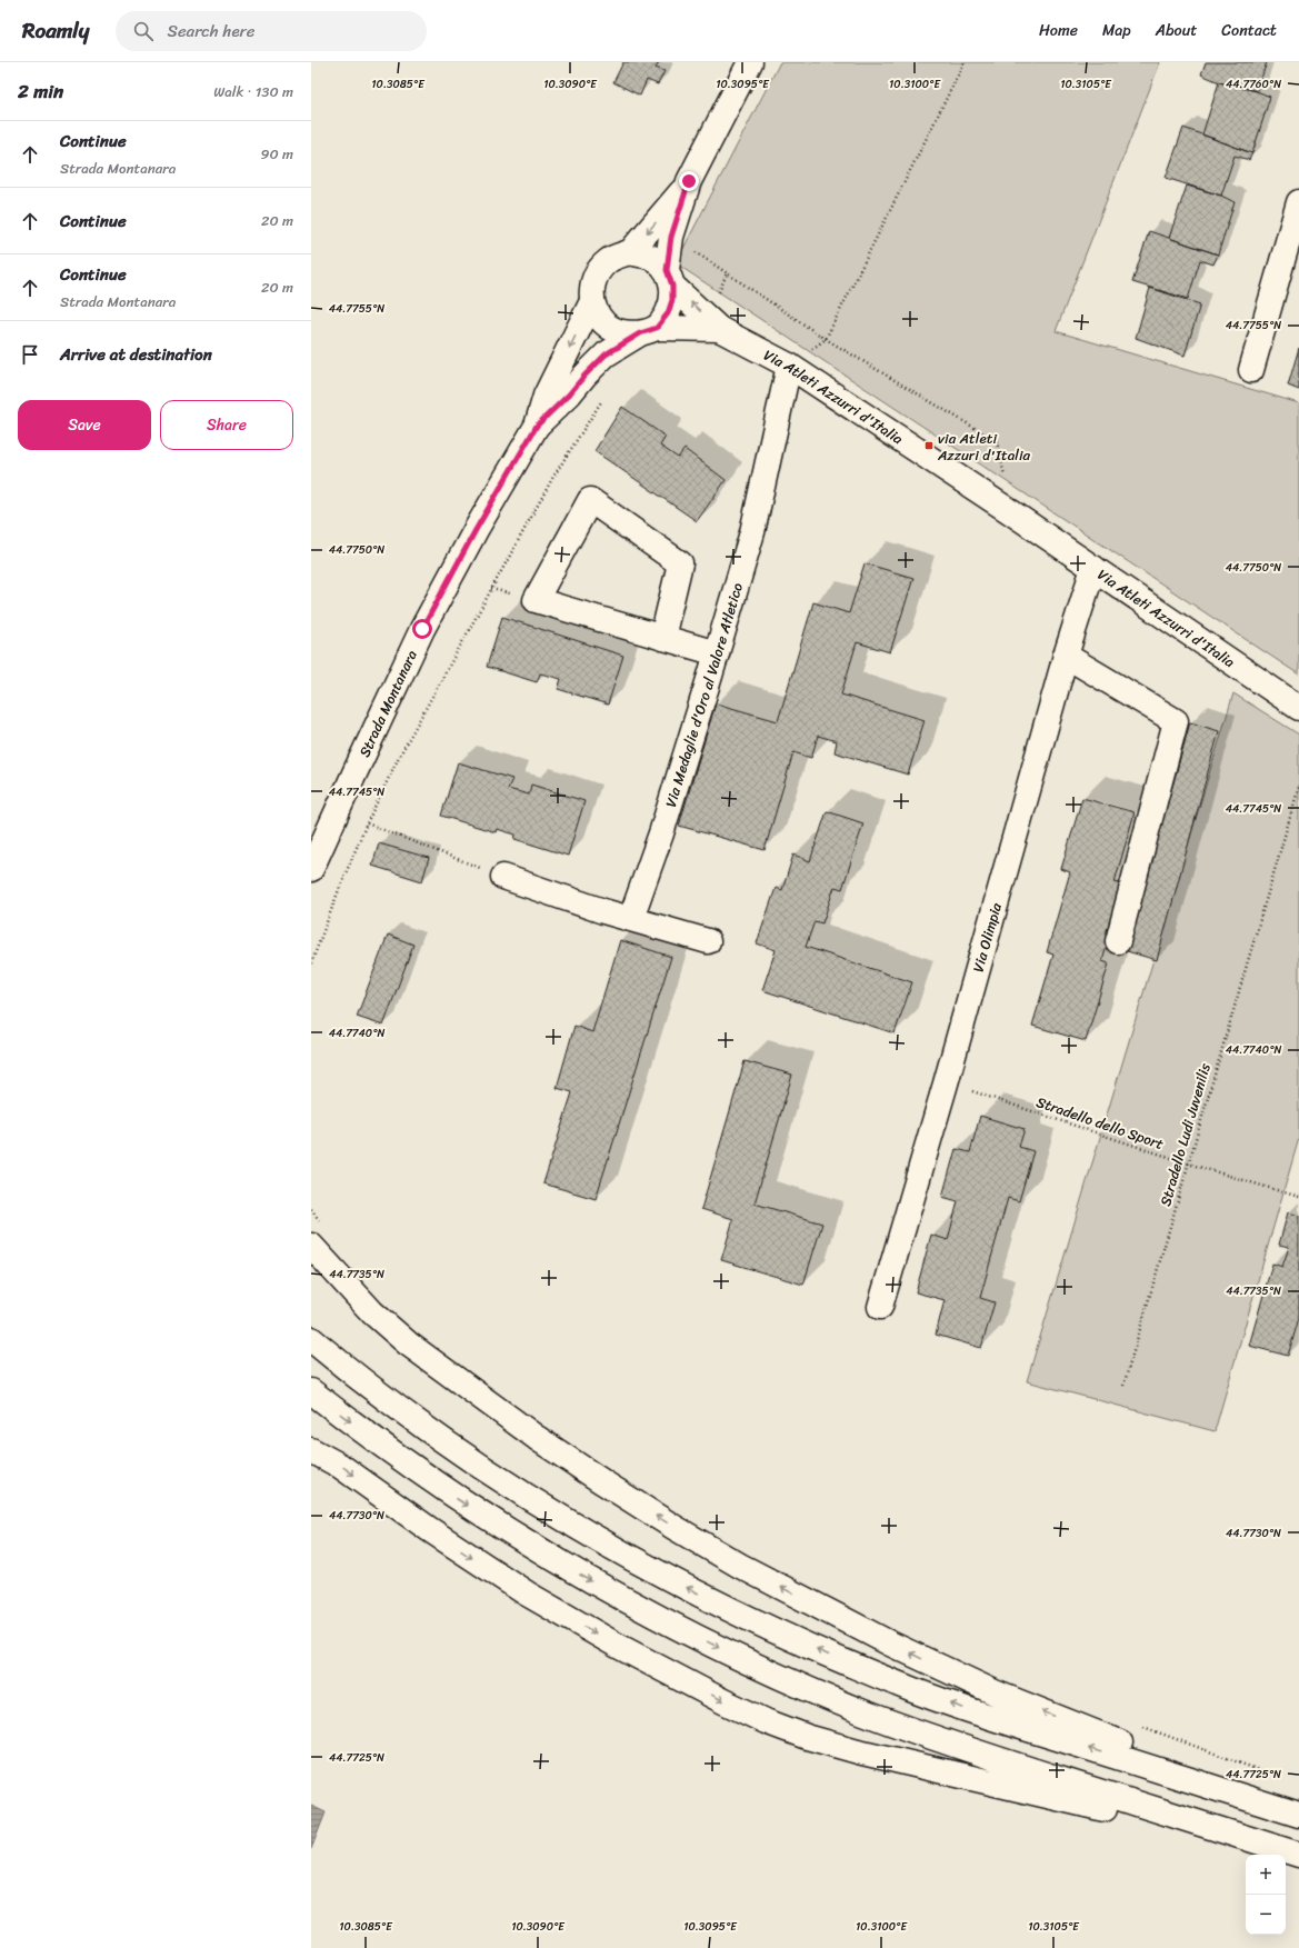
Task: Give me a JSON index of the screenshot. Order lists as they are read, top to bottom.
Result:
{
  "streets": {
    "main road": [
      "Via Atleti Azzurri d'Italia",
      "Via Medaglie d'Oro al Valore Atletico",
      "Strada Montanara",
      "Via Olimpia"
    ],
    "path": ["Stradello dello Sport", "Stradello Ludi Juvenilis"]
  },
  "crossings": [
    ["Via Atleti Azzurri d'Italia", "Via Medaglie d'Oro al Valore Atletico"],
    ["Via Atleti Azzurri d'Italia", "Strada Montanara"],
    ["Via Atleti Azzurri d'Italia", "Via Olimpia"],
    ["Via Olimpia", "Stradello dello Sport"],
    ["Stradello dello Sport", "Stradello Ludi Juvenilis"]
  ],
  "places": {
    "transit": ["via Atleti Azzuri d'Italia"]
  },
  "page": {
    "header": "Roamly",
    "search": "Search here",
    "nav": [
      "Home",
      "Map",
      "About",
      "Contact"
    ],
    "heading": ["2 min", "Walk · 130 m"],
    "list": [
      ["Continue", "Strada Montanara", "90 m"],
      ["Continue", "20 m"],
      ["Continue", "Strada Montanara", "20 m"],
      "Arrive at destination"
    ],
    "buttons": ["Save", "Share"],
    "map_buttons": ["+", "−"]
  },
  "coordinates": [
    "44.7760°N",
    "10.3085°E",
    "10.3090°E",
    "10.3095°E",
    "10.3100°E",
    "10.3105°E",
    "44.7755°N",
    "44.7750°N",
    "44.7745°N",
    "44.7740°N",
    "44.7735°N",
    "44.7730°N",
    "44.7725°N"
  ]
}
